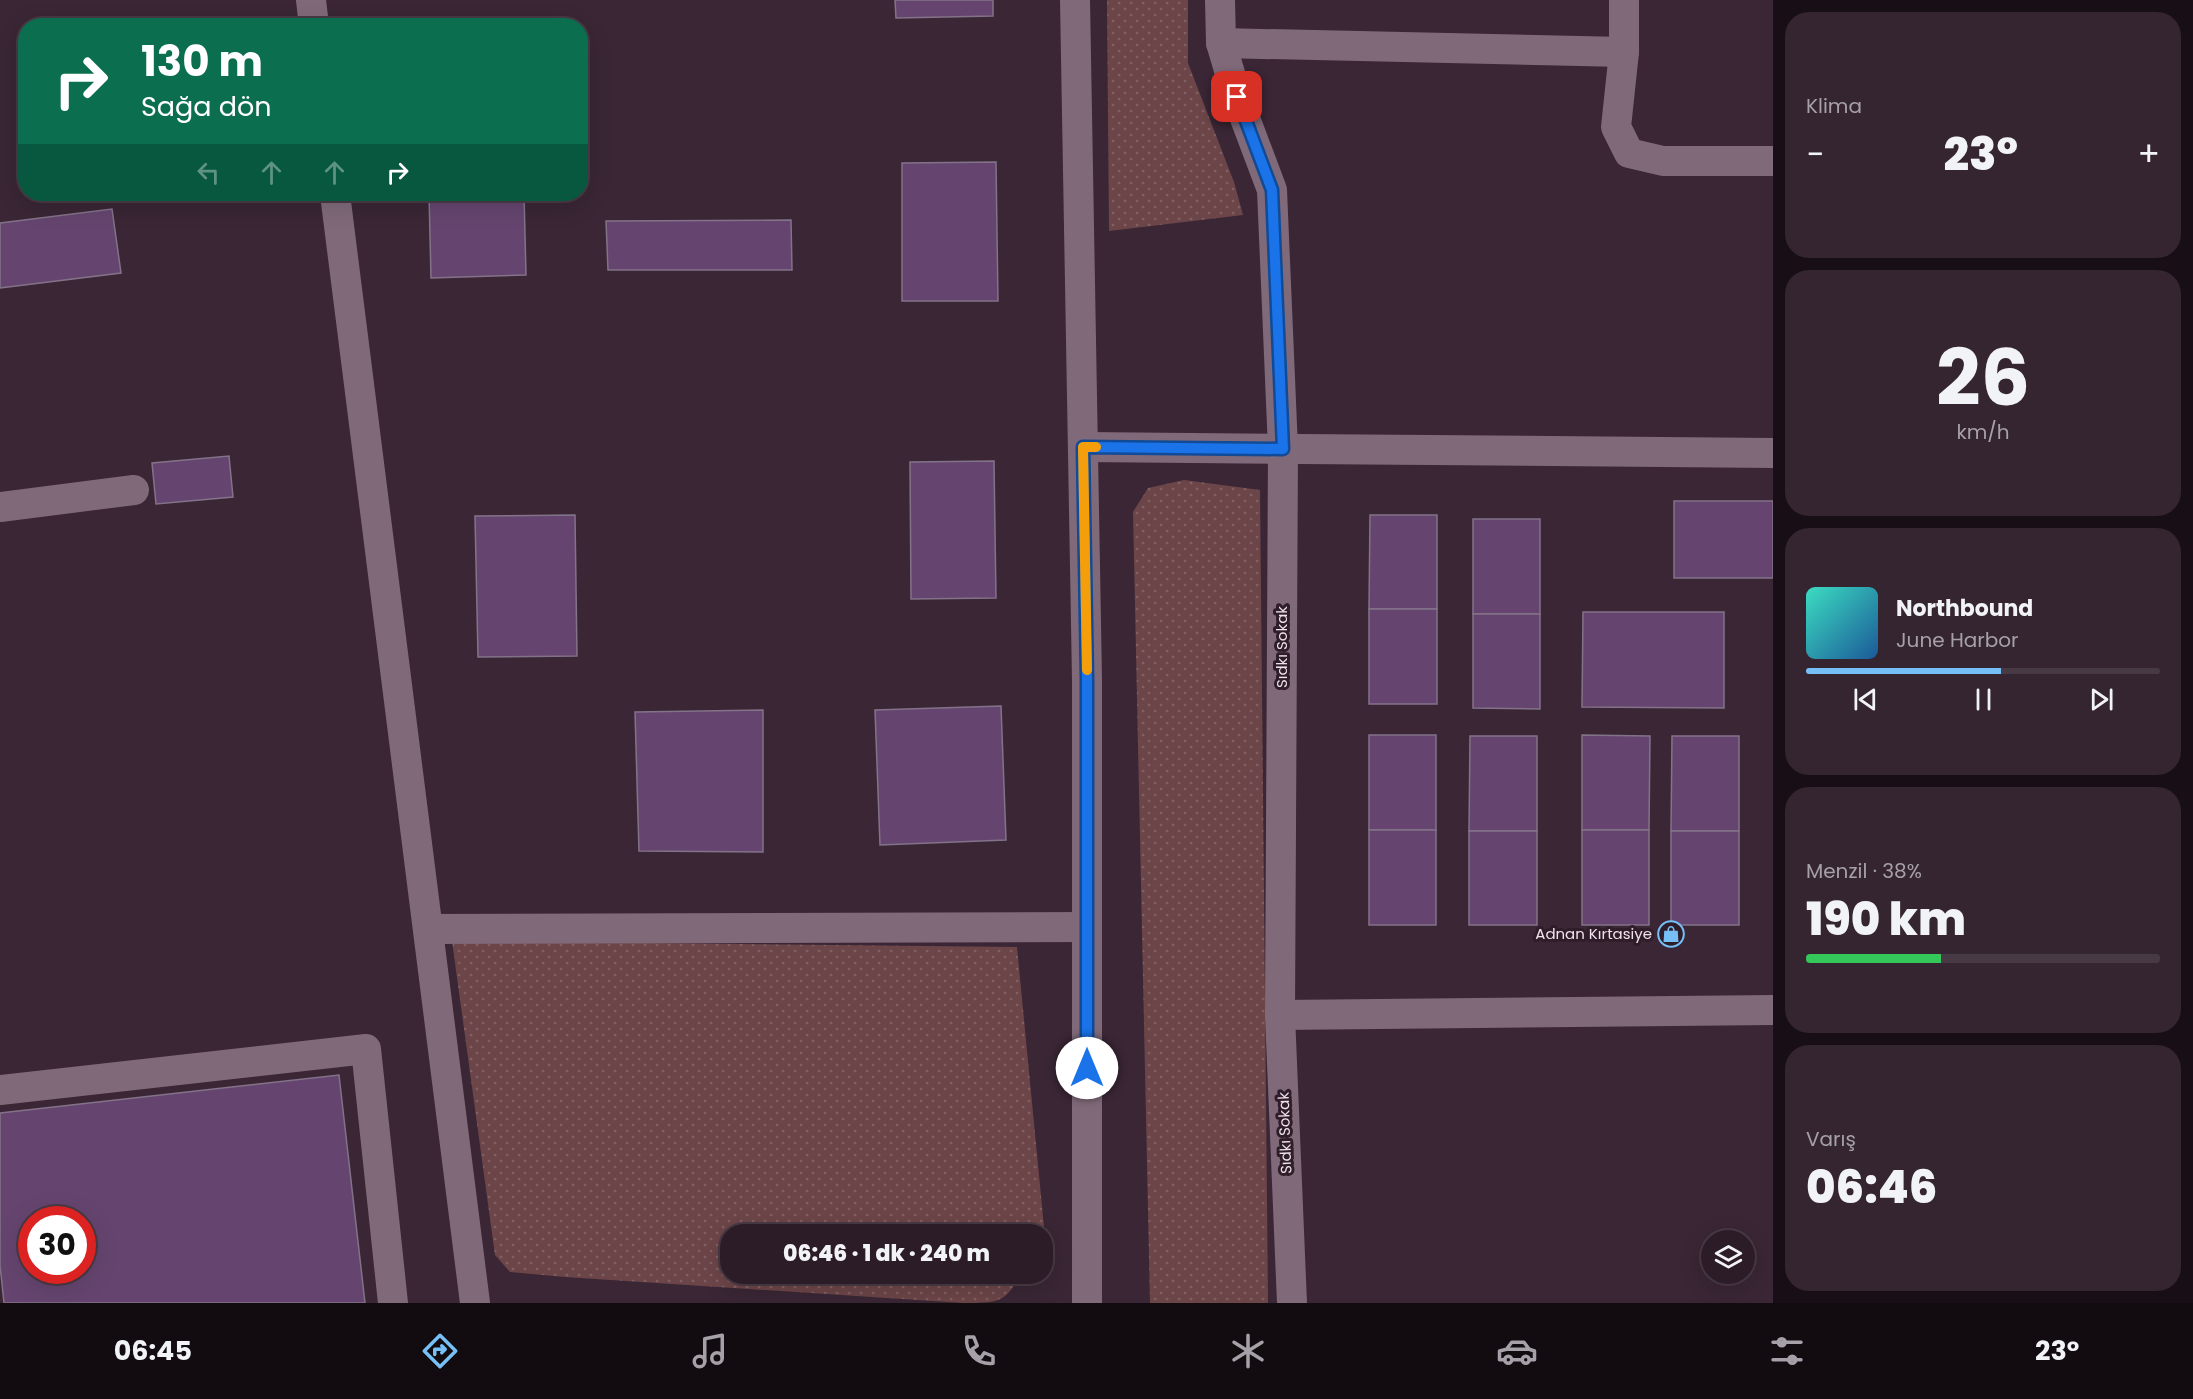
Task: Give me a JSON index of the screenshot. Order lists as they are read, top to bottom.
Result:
{
  "streets": {
    "street": ["Sıdkı Sokak"]
  },
  "places": {
    "shop": ["Adnan Kırtasiye"]
  },
  "page": {
    "tile": [
      "Klima",
      ["26", "km/h"],
      ["Menzil · 38%", "190 km"],
      ["Varış", "06:46"]
    ],
    "turn": ["130 m", "Sağa dön"],
    "heat": ["−", "23°", "+"],
    "song": ["Northbound", "June Harbor"],
    "limit": "30",
    "trip": "06:46 · 1 dk · 240 m",
    "tabs": ["06:45", "23°"]
  }
}
